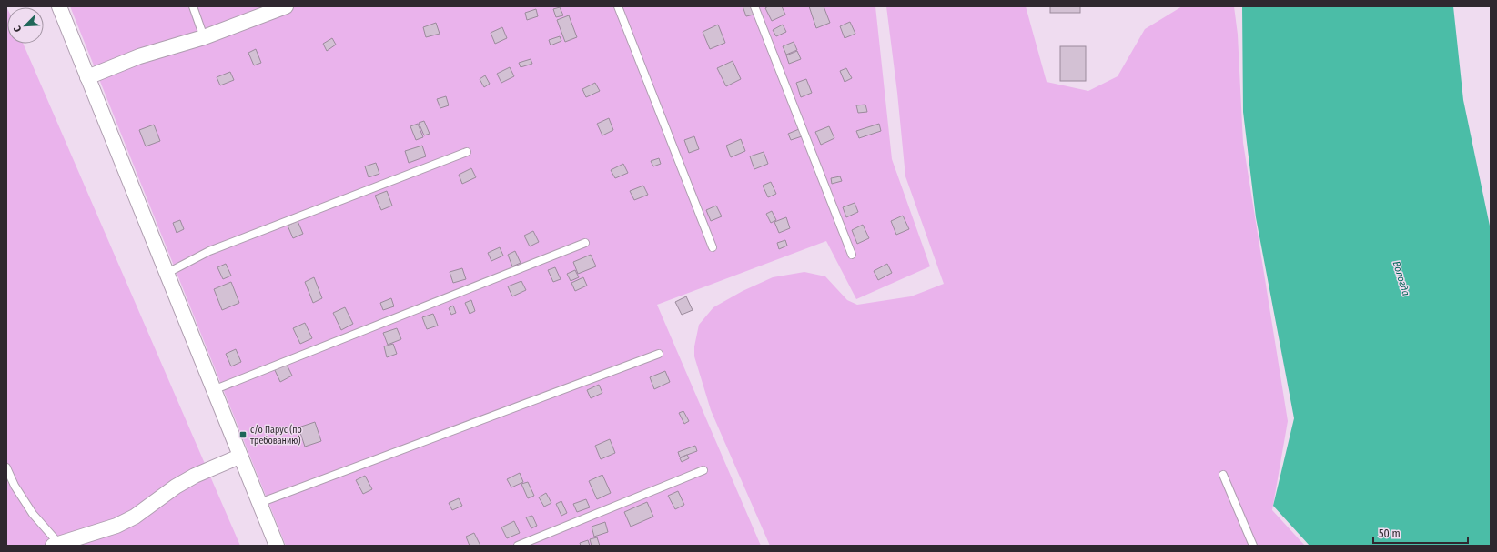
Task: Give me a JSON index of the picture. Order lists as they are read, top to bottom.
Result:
{
  "water": ["Вологда"],
  "places": {
    "transit": ["с/о Парус (по требованию)"]
  },
  "scale_bar": "50 m",
  "north": "bottom left"
}
